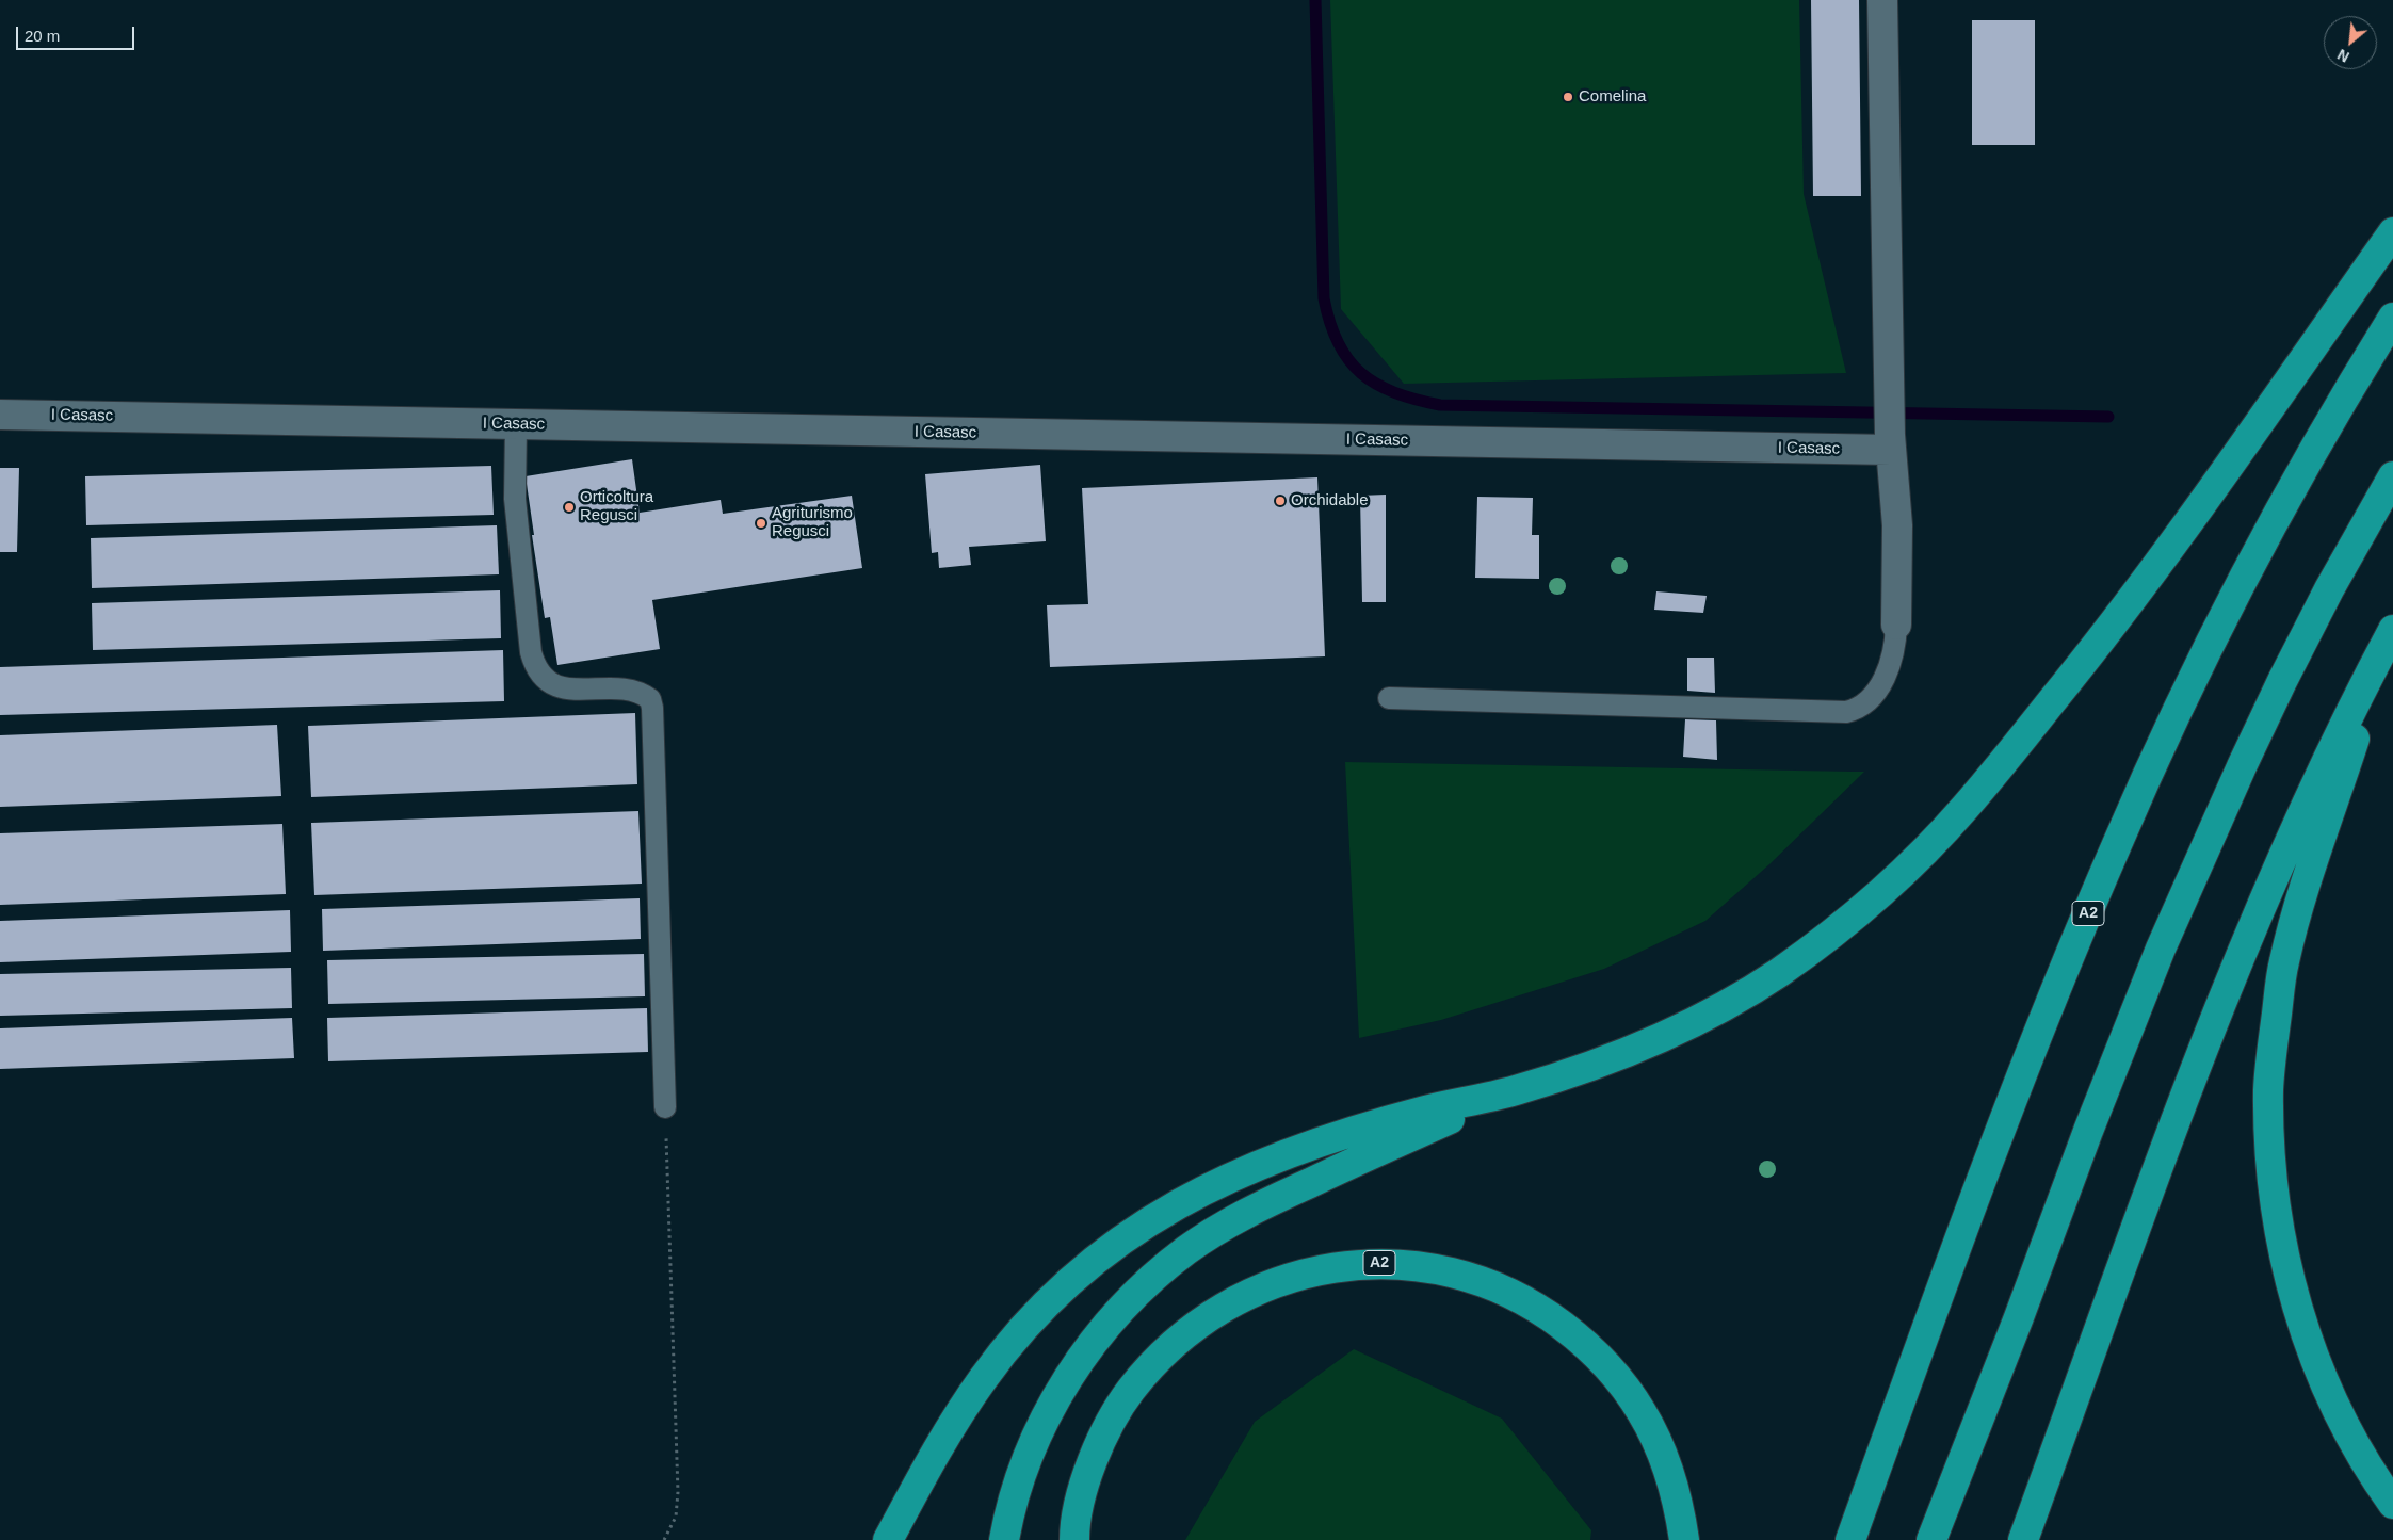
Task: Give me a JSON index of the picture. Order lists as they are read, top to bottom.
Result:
{
  "streets": {
    "highway": ["A2"],
    "street": ["I Casasc"]
  },
  "places": [
    "Comelina",
    "Orchidable",
    "Orticoltura Regusci",
    "Agriturismo Regusci"
  ],
  "scale_bar": "20 m",
  "north": "bottom left"
}
